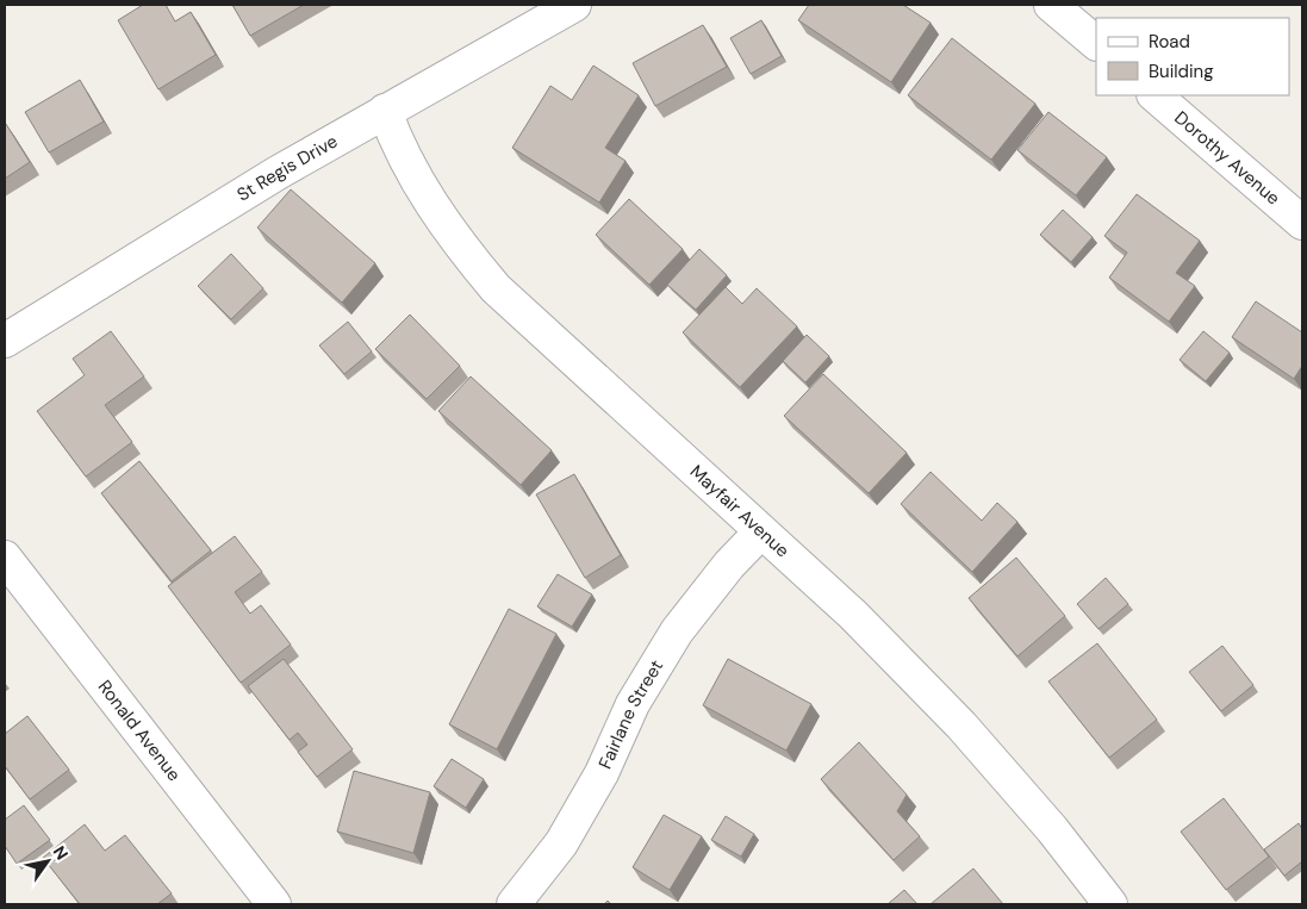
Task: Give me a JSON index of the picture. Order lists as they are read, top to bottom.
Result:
{
  "streets": {
    "street": [
      "Dorothy Avenue",
      "St Regis Drive",
      "Mayfair Avenue",
      "Fairlane Street",
      "Ronald Avenue"
    ]
  },
  "crossings": [
    ["St Regis Drive", "Mayfair Avenue"],
    ["Mayfair Avenue", "Fairlane Street"]
  ],
  "legend": ["Road", "Building"],
  "north": "top right"
}
